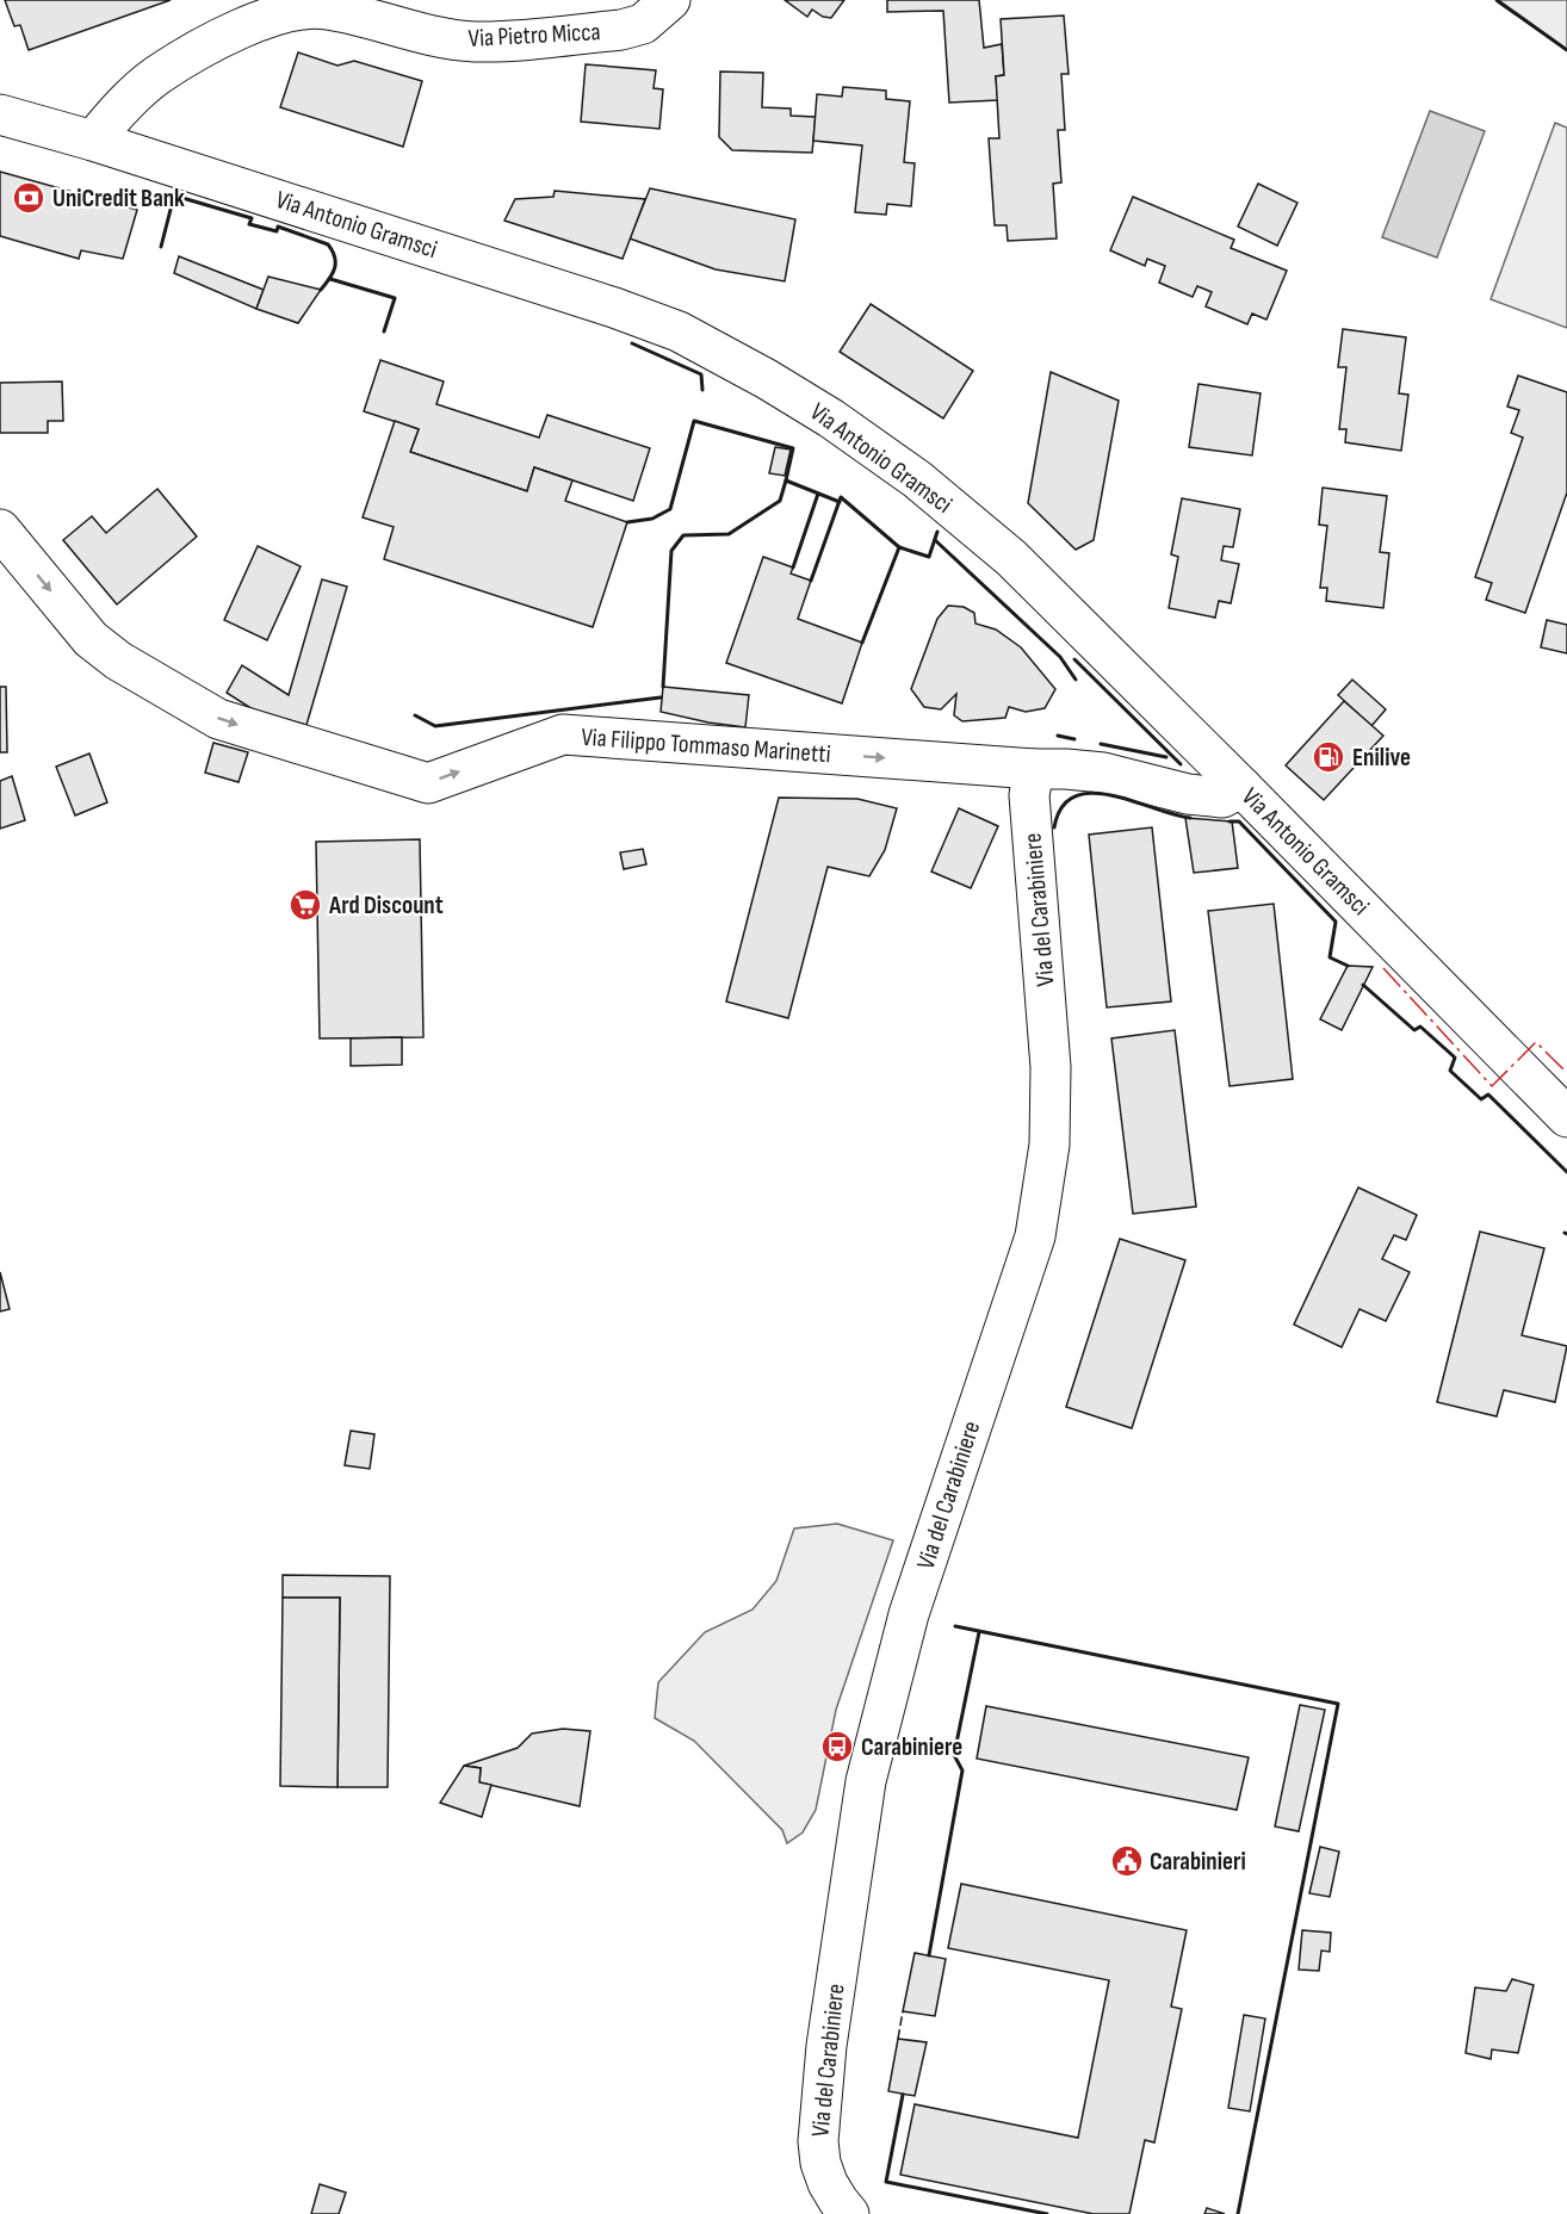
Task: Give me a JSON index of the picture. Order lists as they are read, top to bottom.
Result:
{
  "streets": {
    "street": [
      "Via Pietro Micca",
      "Via Antonio Gramsci",
      "Via Filippo Tommaso Marinetti",
      "Via del Carabiniere"
    ]
  },
  "crossings": [
    ["Via Pietro Micca", "Via Antonio Gramsci"],
    ["Via Antonio Gramsci", "Via Filippo Tommaso Marinetti"],
    ["Via Filippo Tommaso Marinetti", "Via del Carabiniere"]
  ],
  "one_way": ["Via Filippo Tommaso Marinetti"],
  "places": {
    "bank": ["UniCredit Bank"],
    "fuel station": ["Enilive"],
    "supermarket": ["Ard Discount"],
    "bus stop": ["Carabiniere"],
    "public building": ["Carabinieri"]
  }
}
